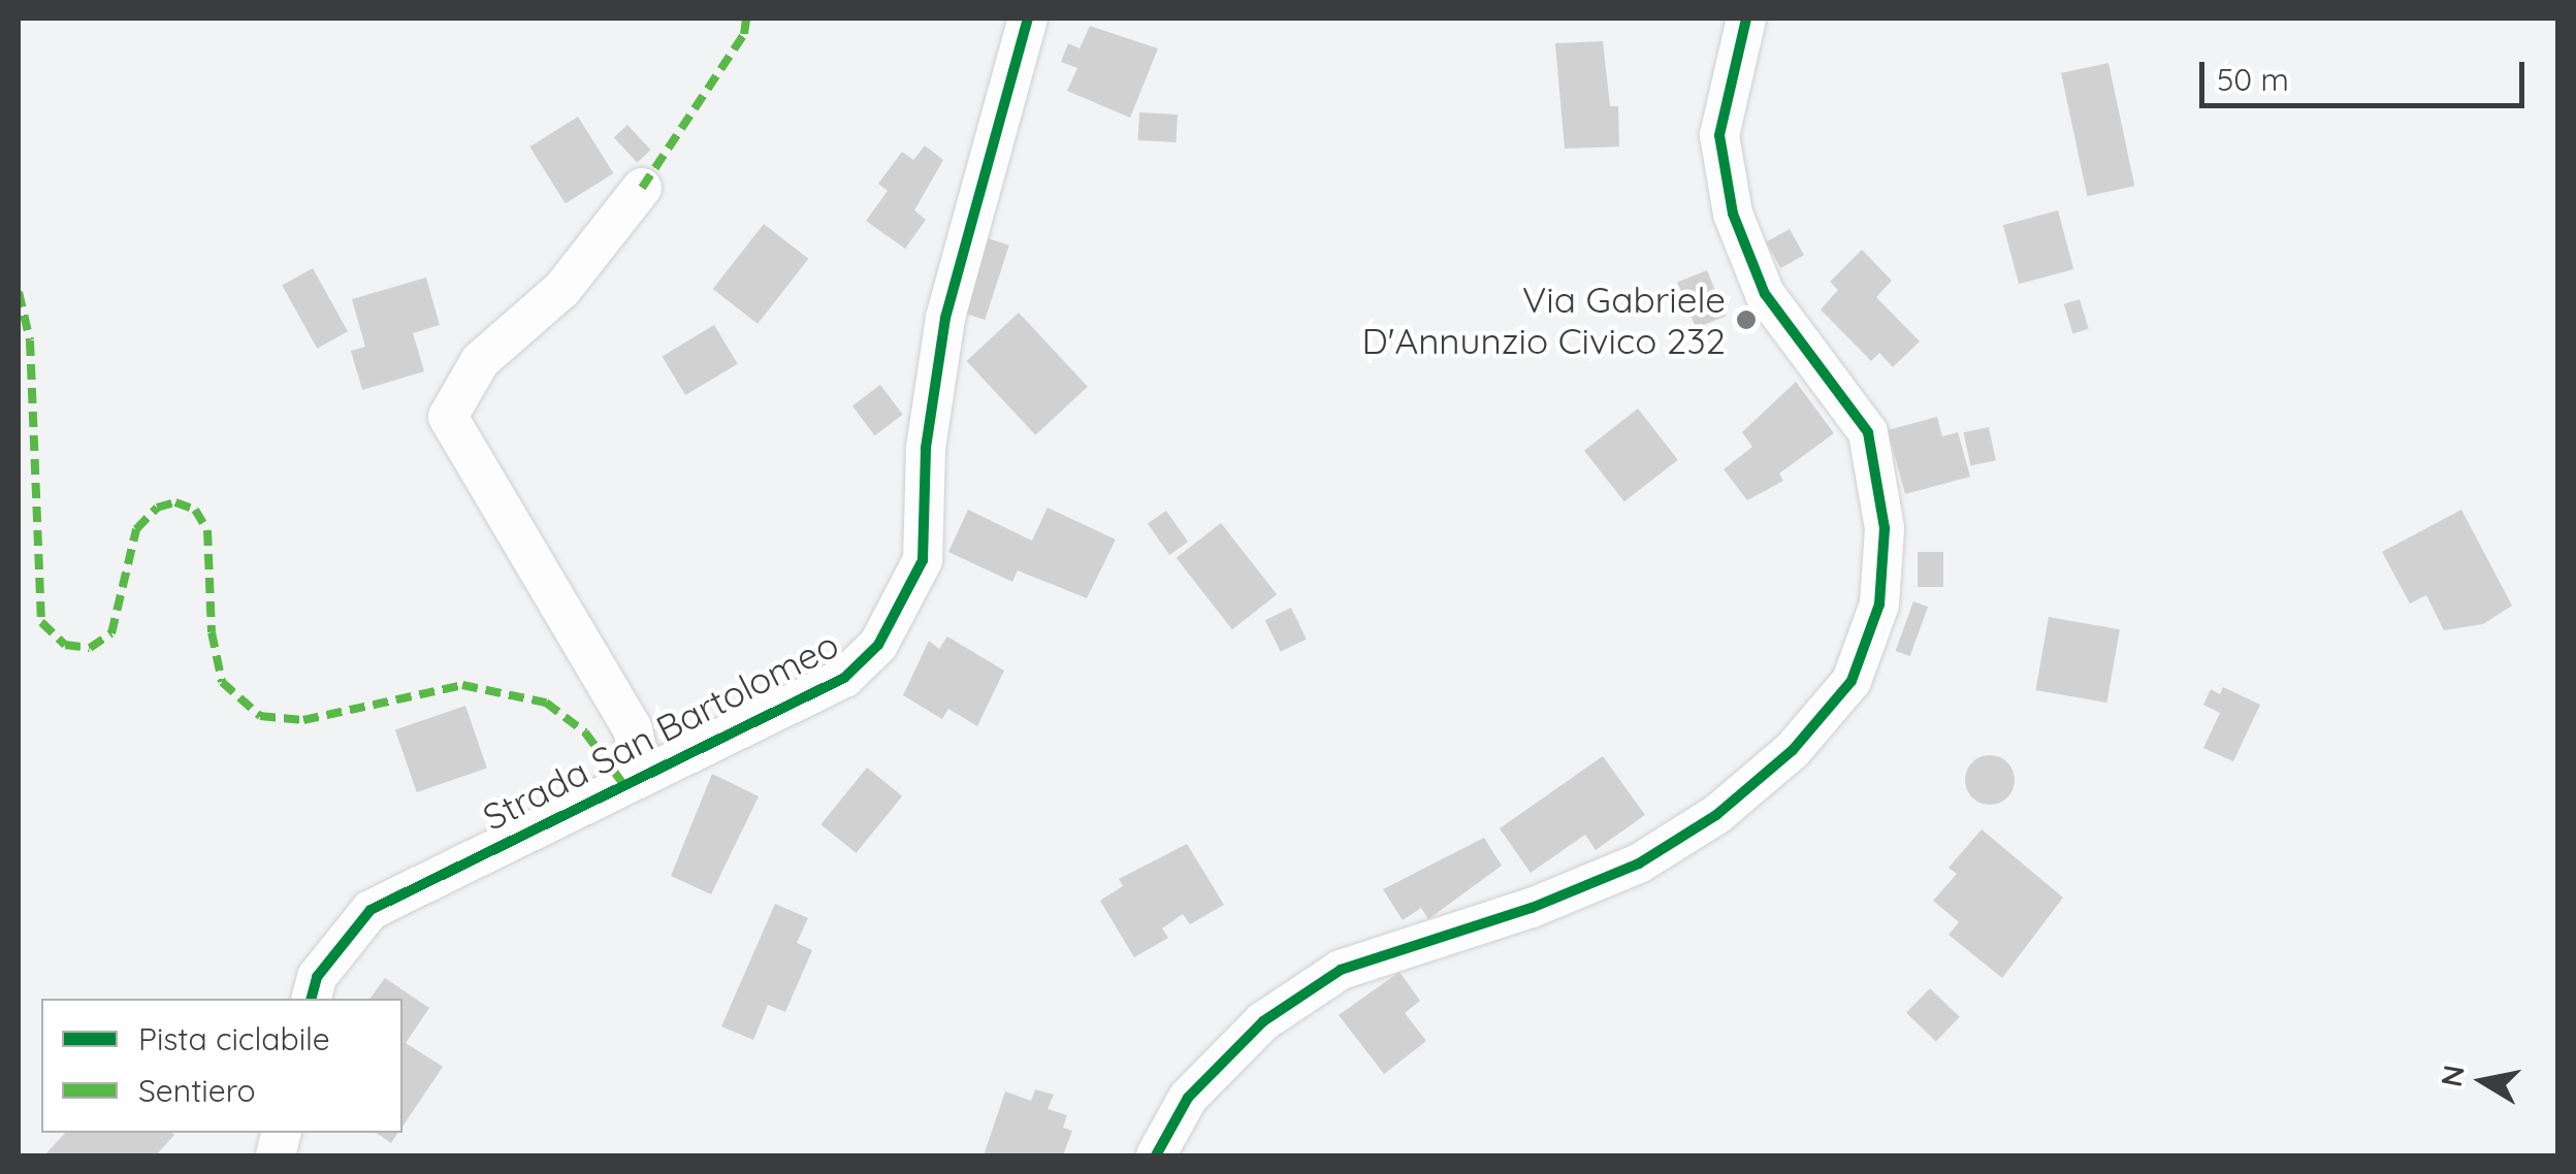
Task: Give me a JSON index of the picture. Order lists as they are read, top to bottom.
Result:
{
  "streets": {
    "street": ["Strada San Bartolomeo"]
  },
  "places": ["Via Gabriele D'Annunzio Civico 232"],
  "legend": ["Pista ciclabile", "Sentiero"],
  "scale_bar": "50 m",
  "north": "left"
}
